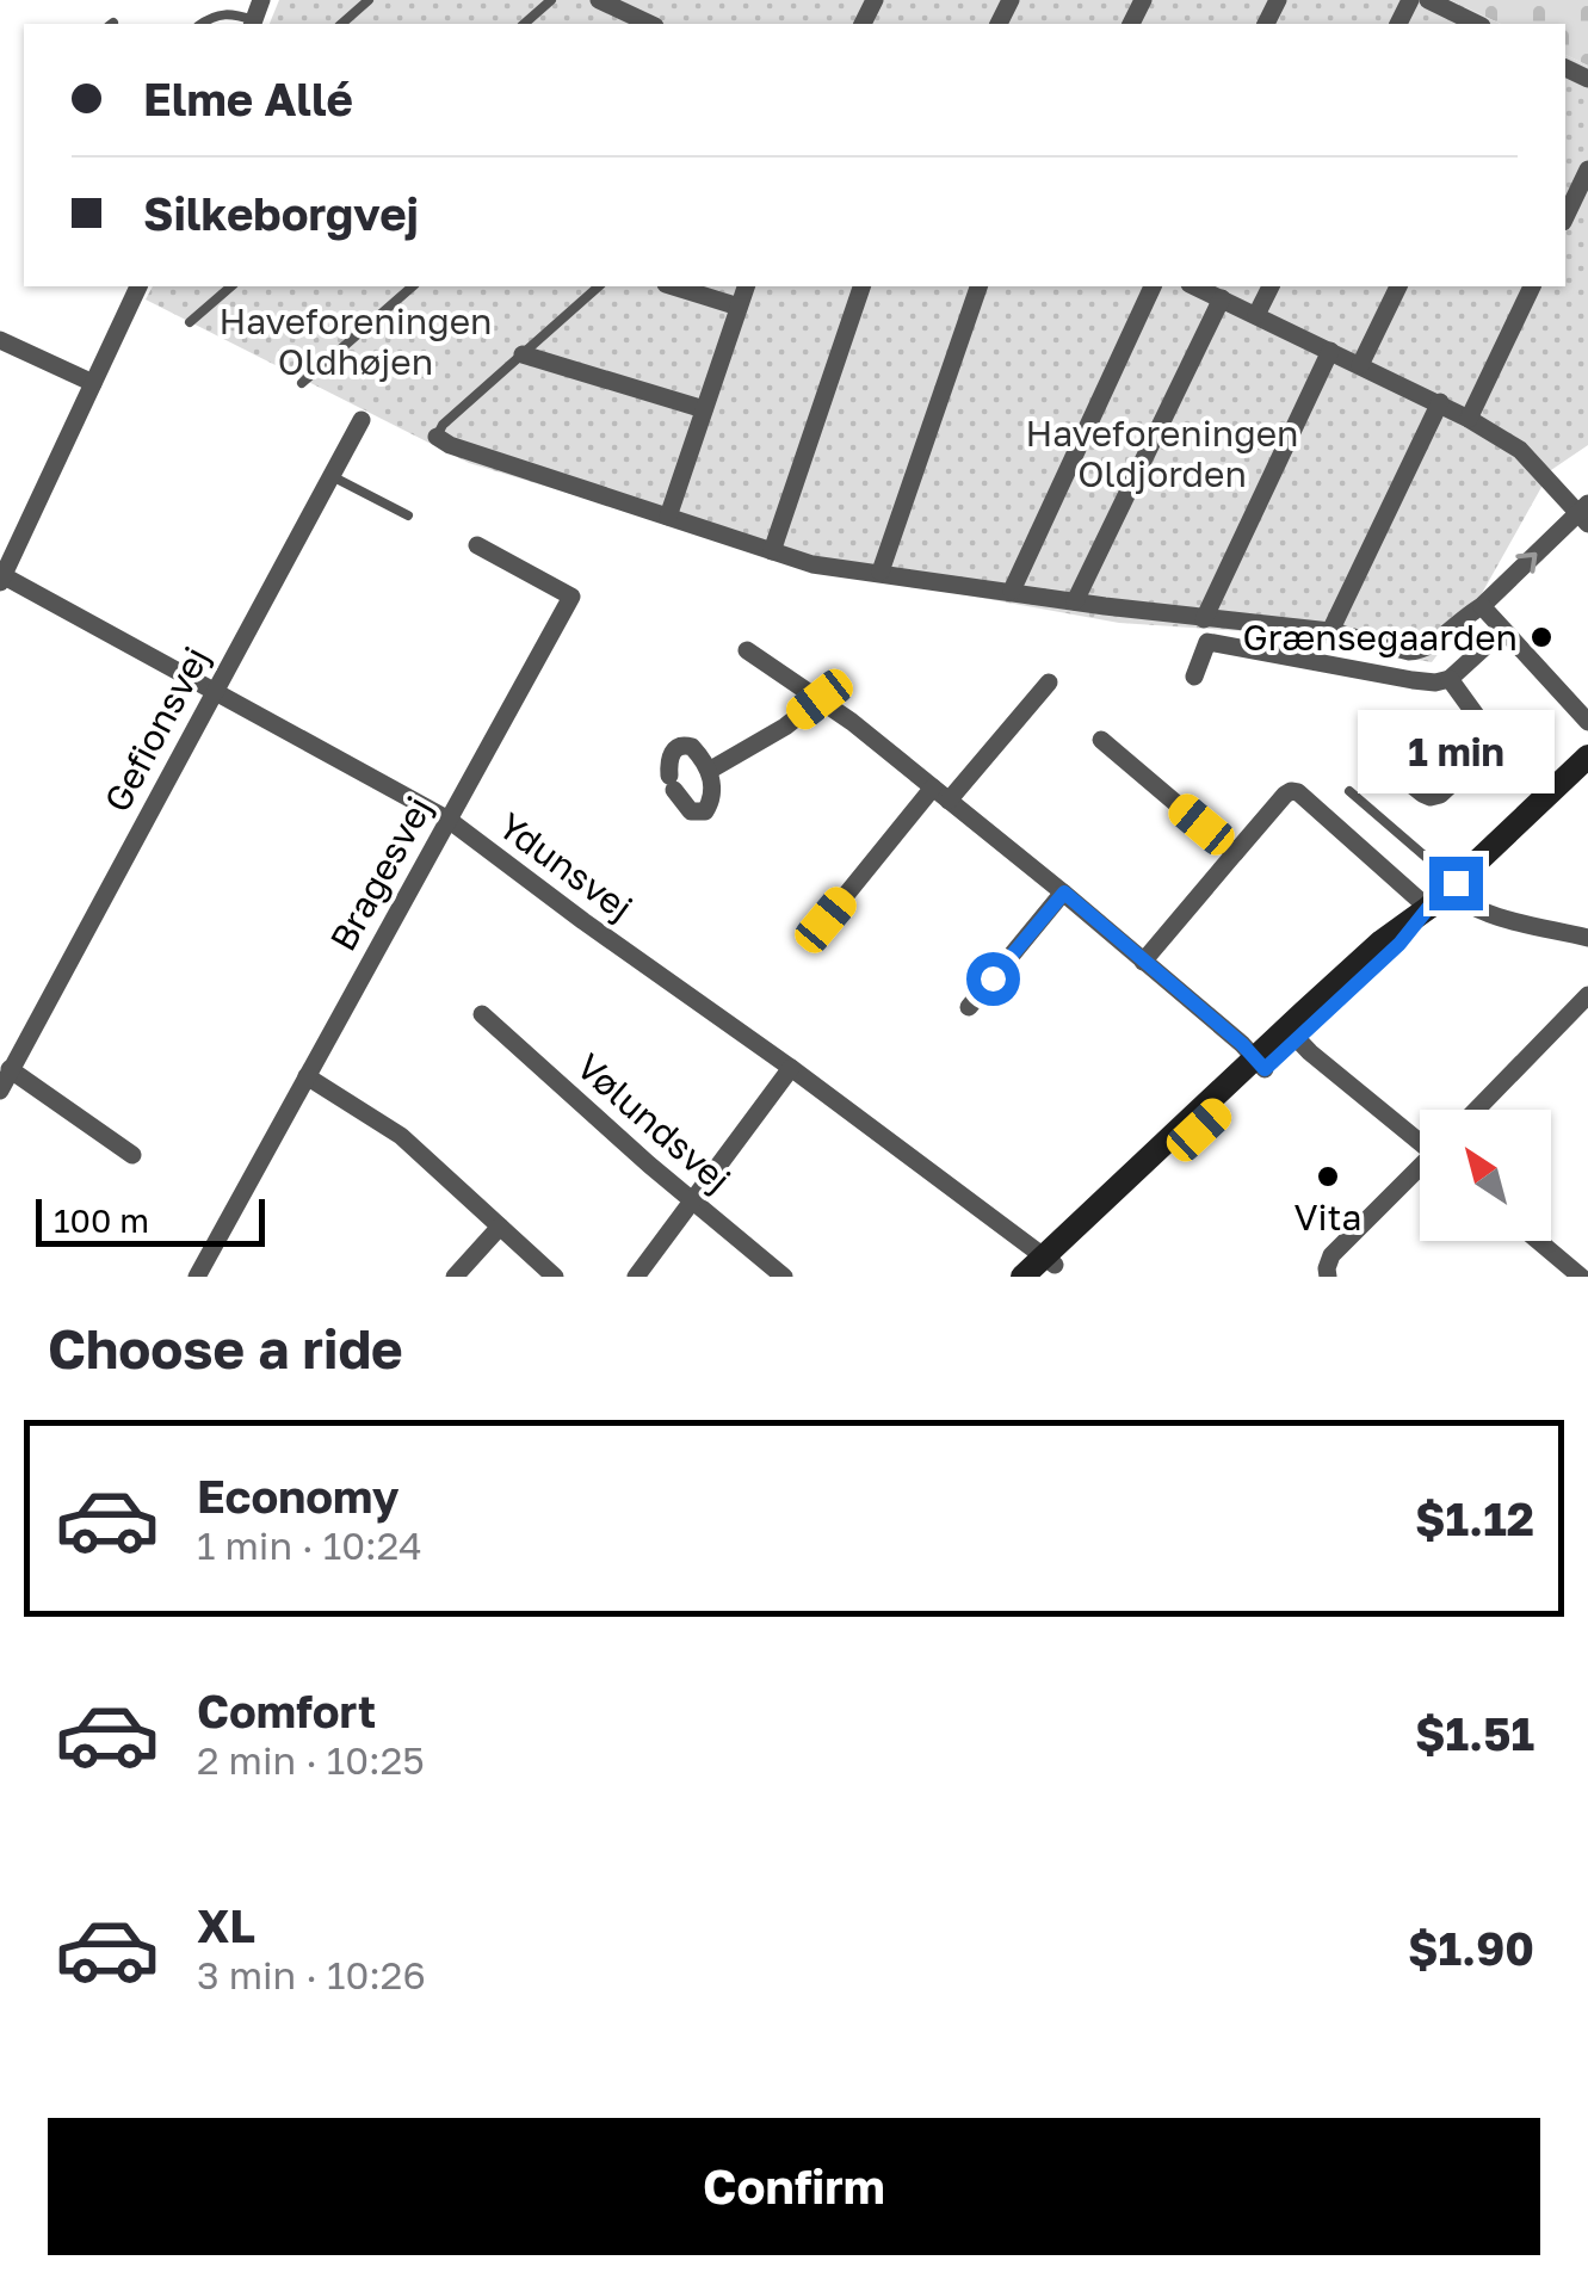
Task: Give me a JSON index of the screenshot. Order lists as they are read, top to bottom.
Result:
{
  "streets": {
    "street": [
      "Gefionsvej",
      "Ydunsvej",
      "Bragesvej",
      "Vølundsvej"
    ]
  },
  "crossings": [
    ["Gefionsvej", "Ydunsvej"],
    ["Ydunsvej", "Bragesvej"]
  ],
  "parks": ["Haveforeningen Oldhøjen", "Haveforeningen Oldjorden"],
  "places": ["Grænsegaarden", "Vita"],
  "scale_bar": "100 m",
  "north": "top left",
  "page": {
    "banner": ["Elme Allé", "Silkeborgvej"],
    "bubble": "1 min",
    "scale": "100 m",
    "heading": "Choose a ride",
    "list": [
      {
        "name": "Economy",
        "note": "1 min · 10:24",
        "value": "$1.12"
      },
      {
        "name": "Comfort",
        "note": "2 min · 10:25",
        "value": "$1.51"
      },
      {
        "name": "XL",
        "note": "3 min · 10:26",
        "value": "$1.90"
      }
    ],
    "buttons": "Confirm"
  }
}
